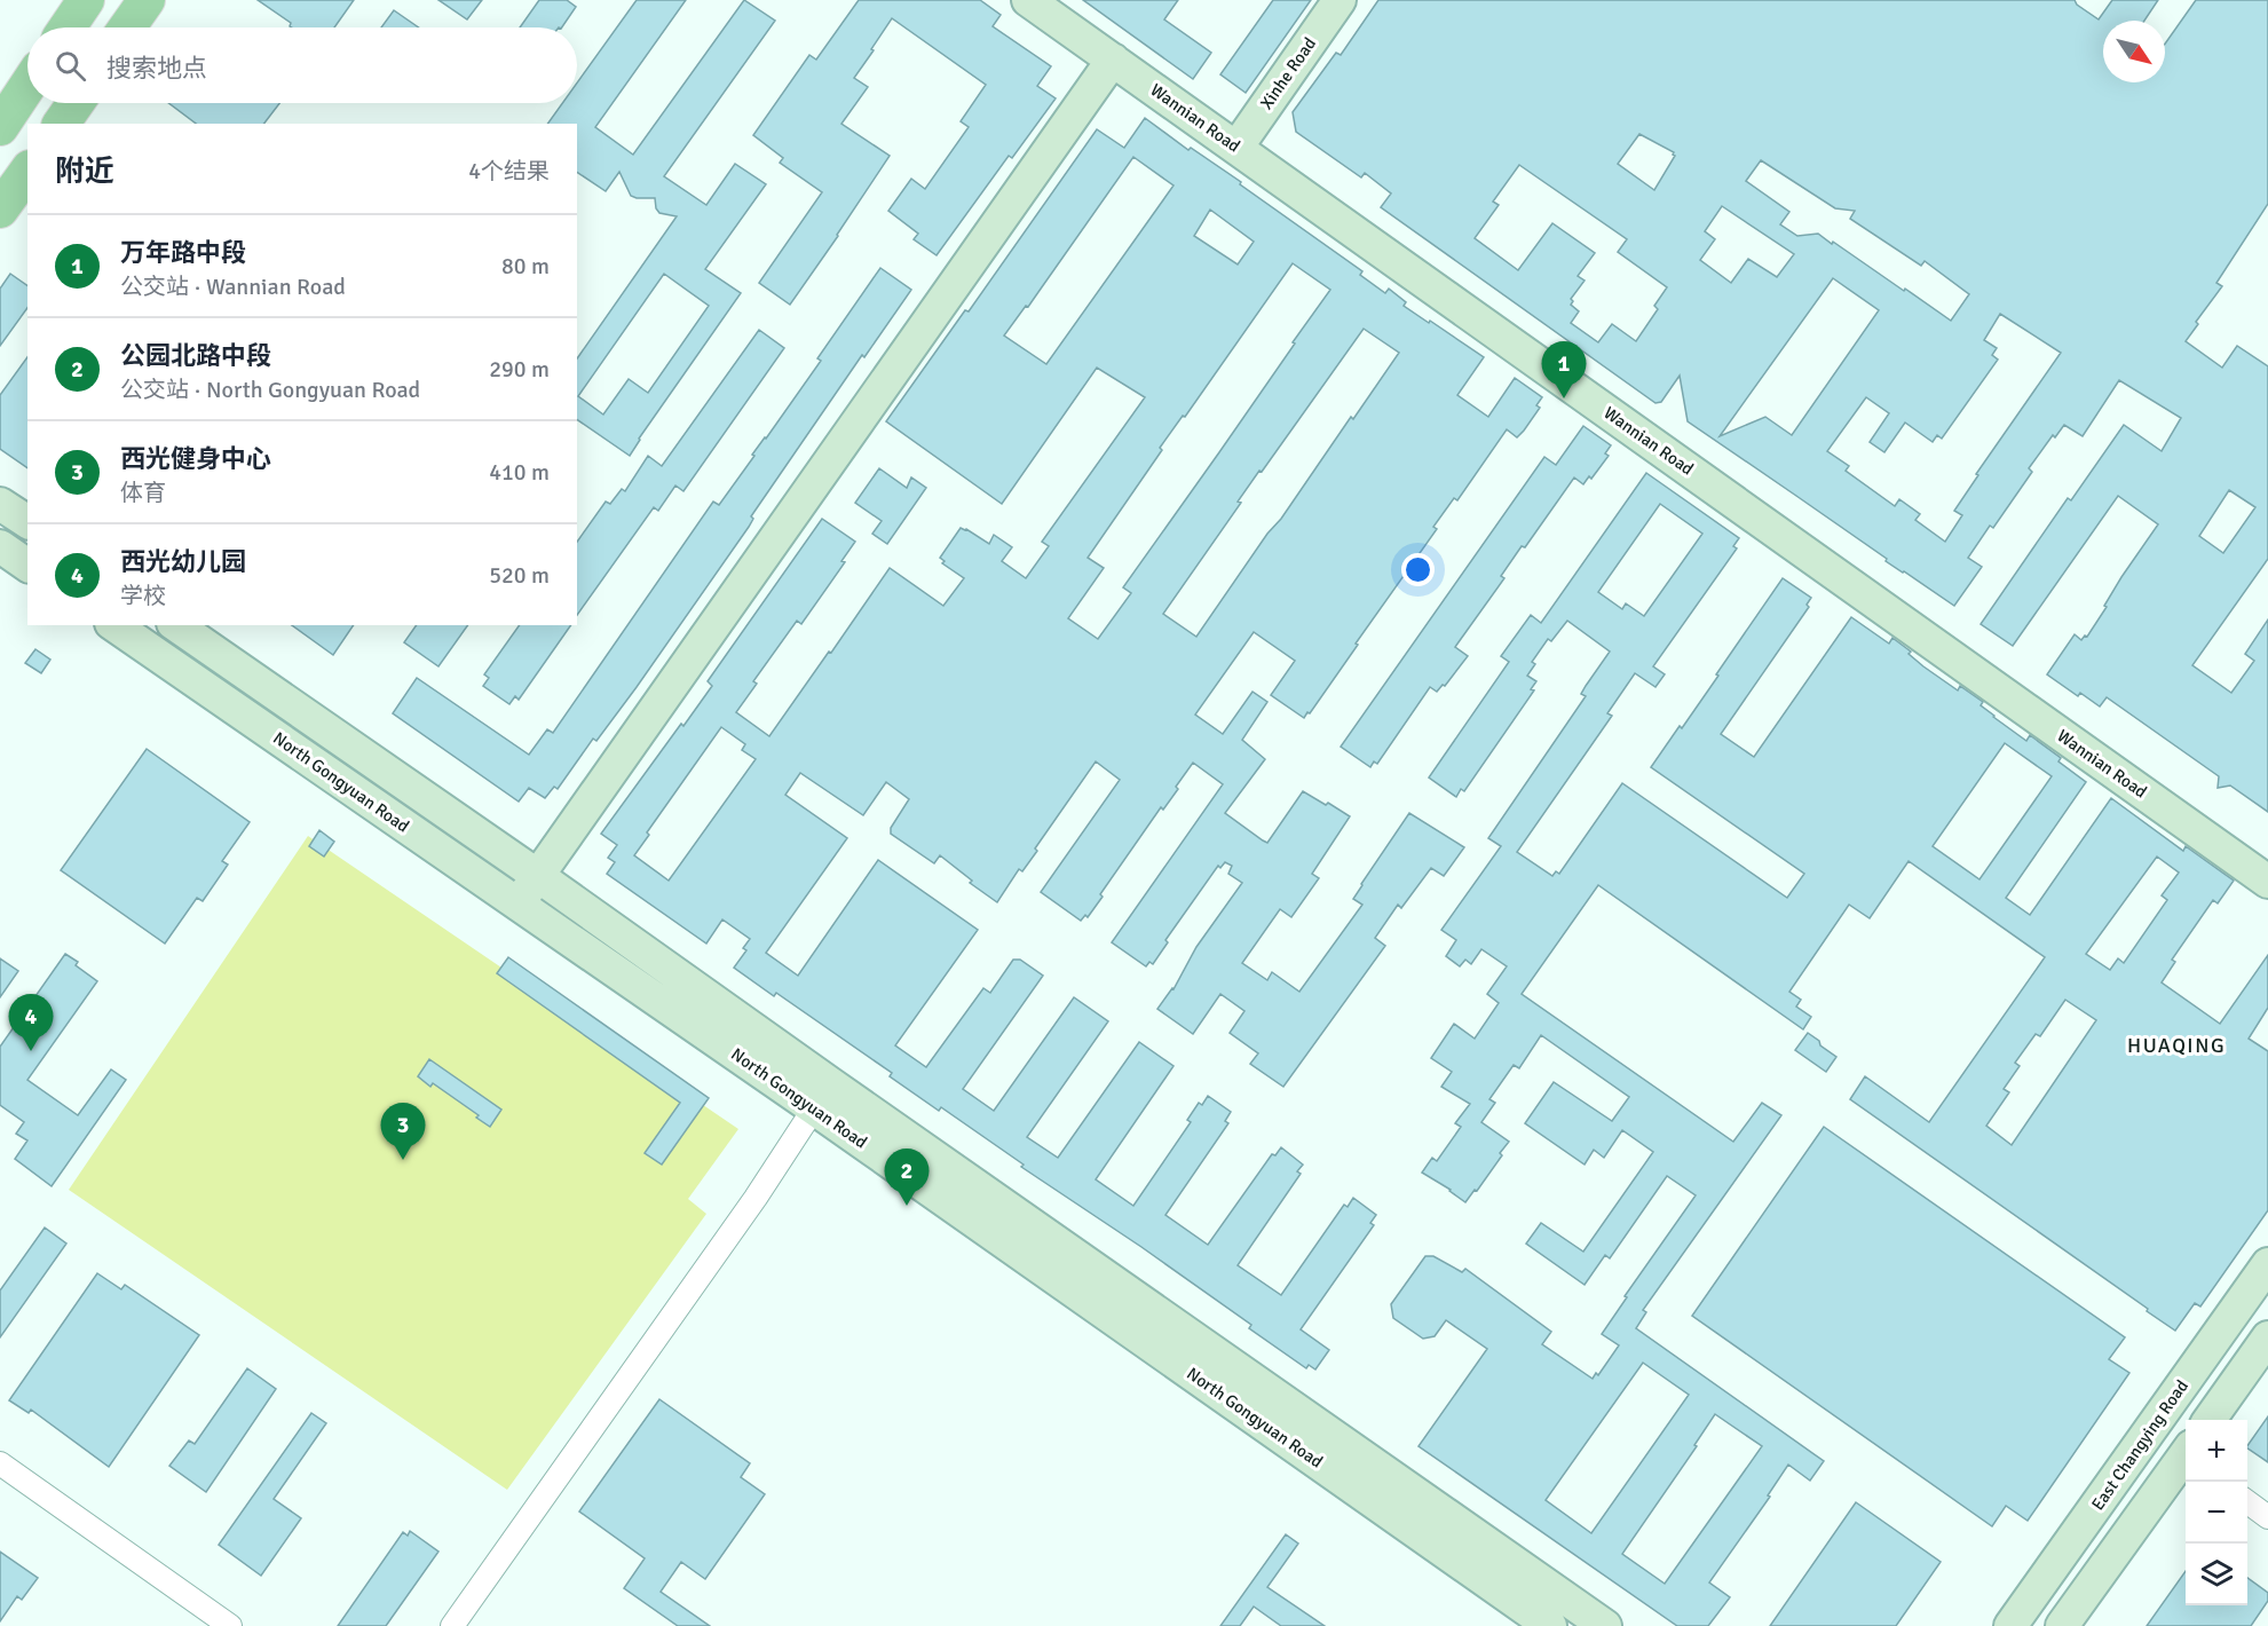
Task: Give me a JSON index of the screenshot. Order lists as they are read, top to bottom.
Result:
{
  "streets": {
    "main road": [
      "Xinhe Road",
      "Wannian Road",
      "North Gongyuan Road",
      "East Changying Road"
    ]
  },
  "crossings": [
    ["Xinhe Road", "Wannian Road"]
  ],
  "districts": ["HUAQING"],
  "north": "bottom right",
  "page": {
    "search": "搜索地点",
    "heading": ["附近", "4个结果"],
    "list": [
      {
        "mark": "1",
        "name": "万年路中段",
        "note": "公交站 · Wannian Road",
        "value": "80 m"
      },
      {
        "mark": "2",
        "name": "公园北路中段",
        "note": "公交站 · North Gongyuan Road",
        "value": "290 m"
      },
      {
        "mark": "3",
        "name": "西光健身中心",
        "note": "体育",
        "value": "410 m"
      },
      {
        "mark": "4",
        "name": "西光幼儿园",
        "note": "学校",
        "value": "520 m"
      }
    ],
    "pins": [
      "1",
      "4",
      "3",
      "2"
    ],
    "map_buttons": ["+", "−"]
  }
}
